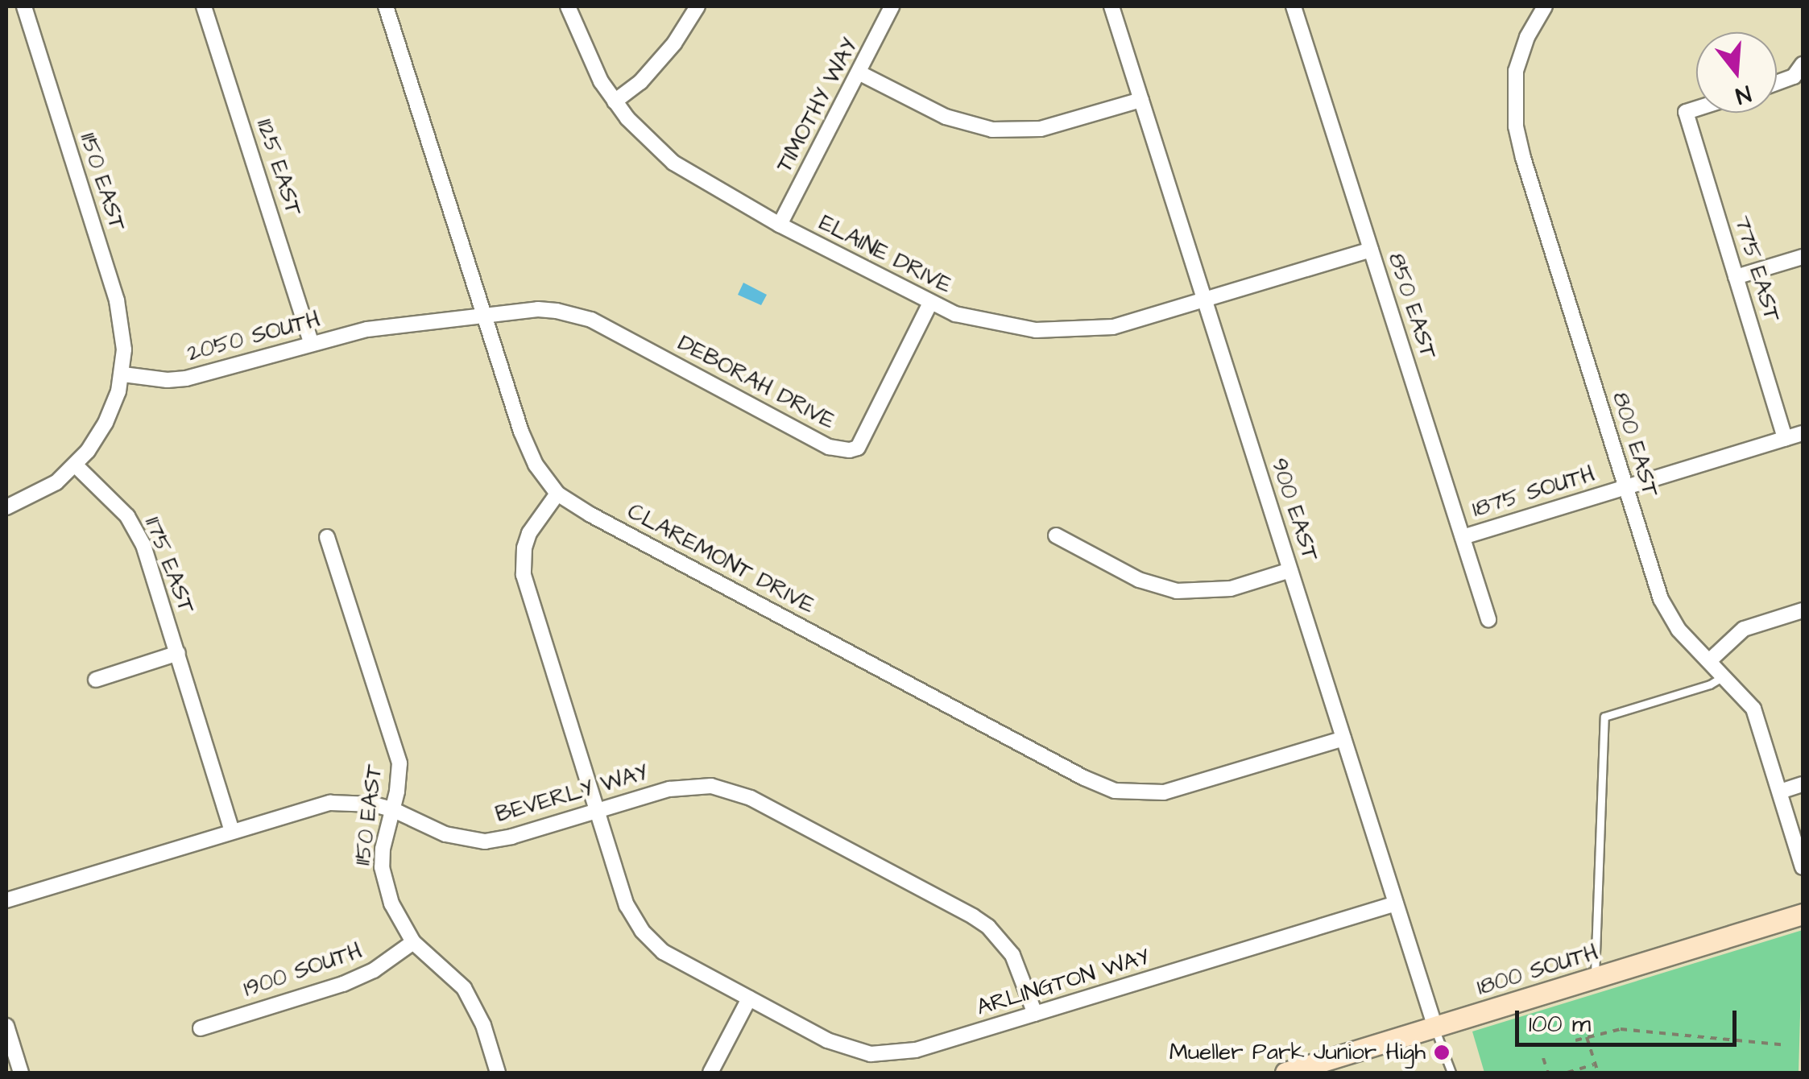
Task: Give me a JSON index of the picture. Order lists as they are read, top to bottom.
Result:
{
  "streets": {
    "main road": ["1800 SOUTH"],
    "street": [
      "TIMOTHY WAY",
      "1125 EAST",
      "1150 EAST",
      "ELAINE DRIVE",
      "775 EAST",
      "850 EAST",
      "2050 SOUTH",
      "DEBORAH DRIVE",
      "800 EAST",
      "1875 SOUTH",
      "900 EAST",
      "CLAREMONT DRIVE",
      "1175 EAST",
      "BEVERLY WAY",
      "1900 SOUTH",
      "ARLINGTON WAY"
    ]
  },
  "crossings": [
    ["TIMOTHY WAY", "ELAINE DRIVE"],
    ["1125 EAST", "2050 SOUTH"],
    ["1150 EAST", "2050 SOUTH"],
    ["1150 EAST", "BEVERLY WAY"],
    ["1150 EAST", "1900 SOUTH"],
    ["ELAINE DRIVE", "850 EAST"],
    ["ELAINE DRIVE", "DEBORAH DRIVE"],
    ["ELAINE DRIVE", "900 EAST"],
    ["775 EAST", "1875 SOUTH"],
    ["850 EAST", "1875 SOUTH"],
    ["2050 SOUTH", "DEBORAH DRIVE"],
    ["2050 SOUTH", "CLAREMONT DRIVE"],
    ["DEBORAH DRIVE", "CLAREMONT DRIVE"],
    ["800 EAST", "1875 SOUTH"],
    ["900 EAST", "CLAREMONT DRIVE"],
    ["900 EAST", "1800 SOUTH"],
    ["900 EAST", "ARLINGTON WAY"],
    ["CLAREMONT DRIVE", "ARLINGTON WAY"],
    ["1175 EAST", "BEVERLY WAY"],
    ["BEVERLY WAY", "ARLINGTON WAY"]
  ],
  "places": ["Mueller Park Junior High"],
  "scale_bar": "100 m",
  "north": "bottom"
}
